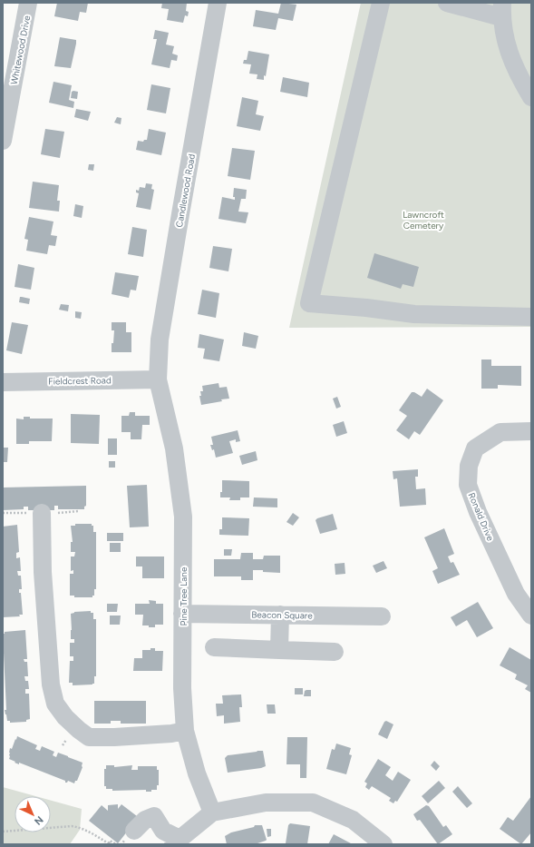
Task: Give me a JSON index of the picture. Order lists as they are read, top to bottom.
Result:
{
  "streets": {
    "street": [
      "Whitewood Drive",
      "Candlewood Road",
      "Fieldcrest Road",
      "Ronald Drive",
      "Pine Tree Lane",
      "Beacon Square"
    ]
  },
  "crossings": [
    ["Candlewood Road", "Fieldcrest Road"],
    ["Candlewood Road", "Pine Tree Lane"],
    ["Fieldcrest Road", "Pine Tree Lane"],
    ["Pine Tree Lane", "Beacon Square"]
  ],
  "parks": ["Lawncroft Cemetery"],
  "north": "bottom right"
}
